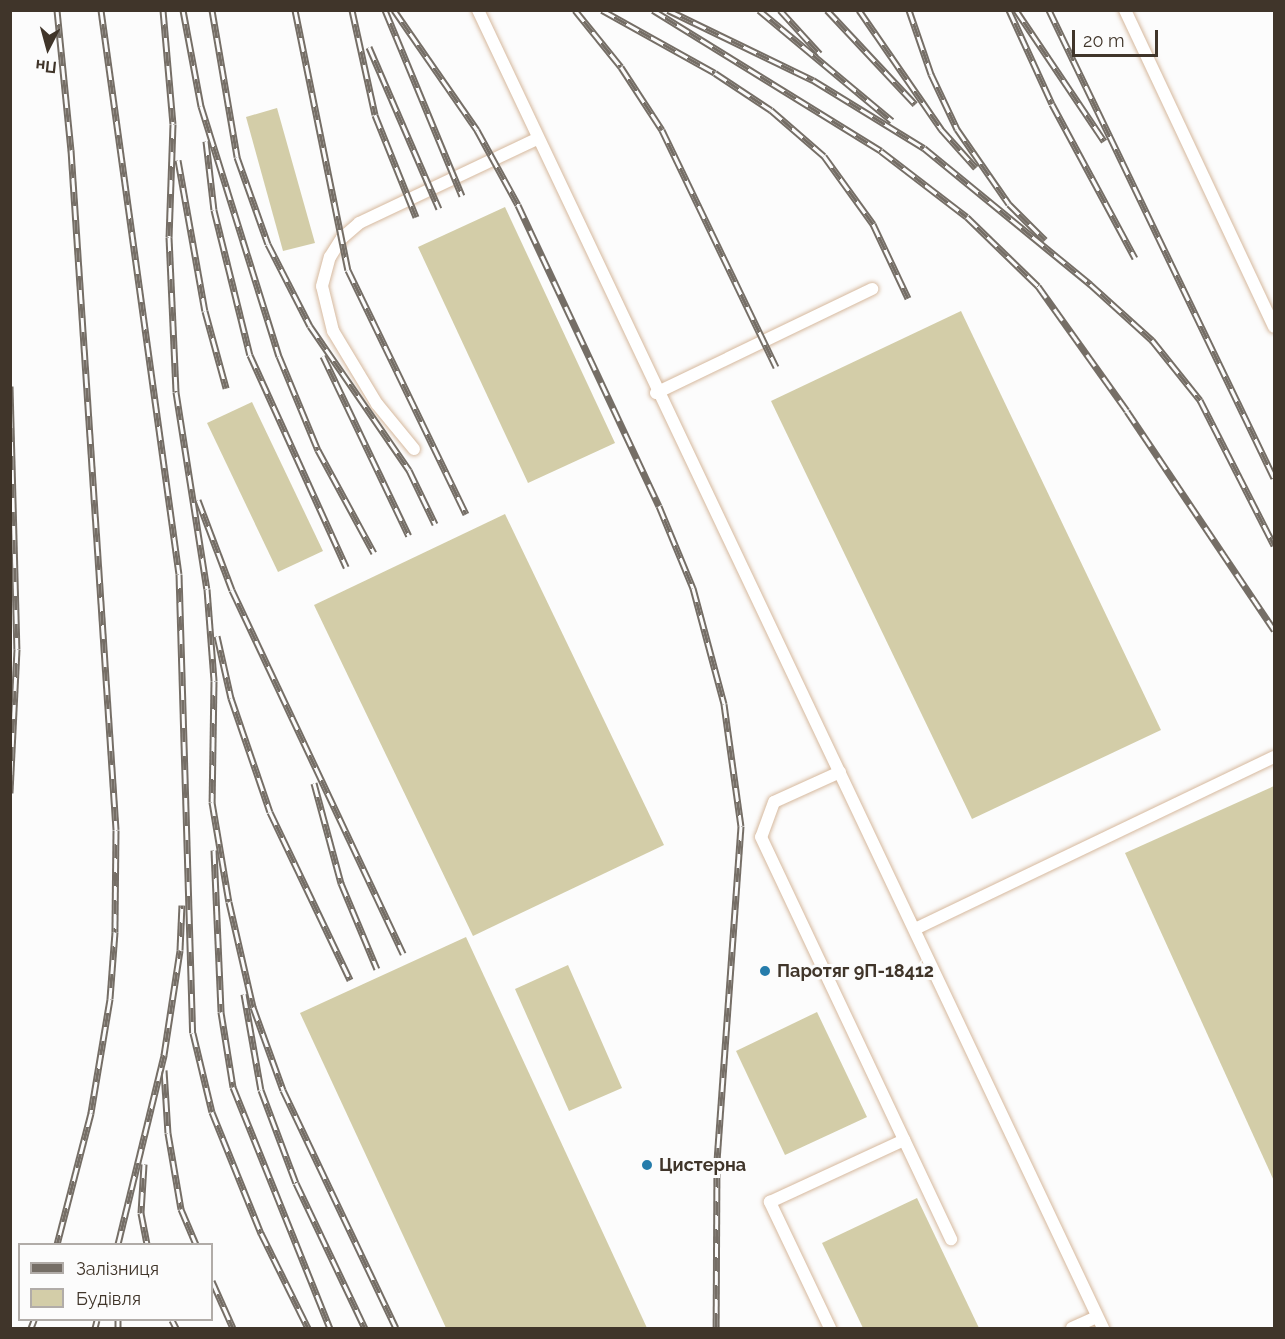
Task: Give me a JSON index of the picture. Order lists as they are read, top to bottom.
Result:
{
  "places": ["Паротяг 9П-18412", "Цистерна"],
  "legend": ["Залізниця", "Будівля"],
  "scale_bar": "20 m",
  "north": "bottom"
}
